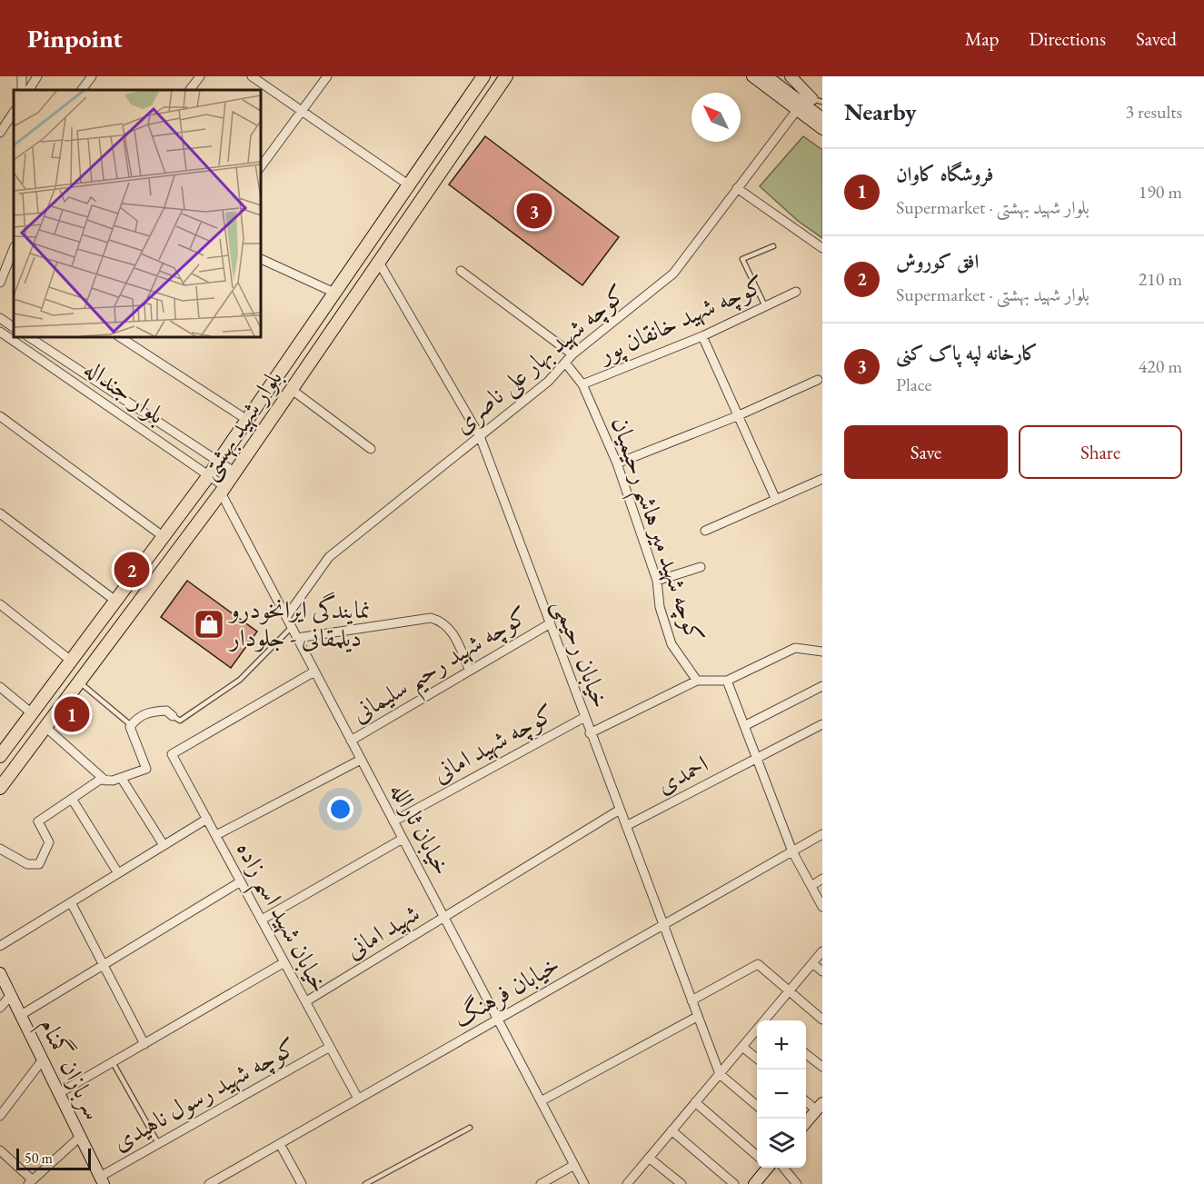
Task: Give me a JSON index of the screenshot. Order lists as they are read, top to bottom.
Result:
{
  "streets": {
    "main road": ["بلوار شهید بهشتی", "سربازان گمنام"],
    "street": [
      "کوچه شهید خانقان پور",
      "کوچه شهید بهار علی ناصری",
      "بلوار جنداله",
      "کوچه شهید میر هاشم رحیمیان",
      "خیابان رحیمی",
      "کوچه شهید رحیم سلیمانی",
      "کوچه شهید امانی",
      "احمدی",
      "خیابان ثارالله",
      "خیابان شهید اسم زاده",
      "شهید امانی",
      "خیابان فرهنگ",
      "کوچه شهید رسول ناهیدی"
    ]
  },
  "crossings": [
    ["کوچه شهید خانقان پور", "کوچه شهید میر هاشم رحیمیان"],
    ["کوچه شهید بهار علی ناصری", "کوچه شهید میر هاشم رحیمیان"],
    ["کوچه شهید بهار علی ناصری", "خیابان رحیمی"],
    ["کوچه شهید بهار علی ناصری", "خیابان ثارالله"],
    ["بلوار جنداله", "بلوار شهید بهشتی"],
    ["بلوار جنداله", "خیابان ثارالله"],
    ["بلوار شهید بهشتی", "خیابان رحیمی"],
    ["بلوار شهید بهشتی", "خیابان ثارالله"],
    ["خیابان رحیمی", "کوچه شهید رحیم سلیمانی"],
    ["خیابان رحیمی", "کوچه شهید امانی"],
    ["خیابان رحیمی", "احمدی"],
    ["خیابان رحیمی", "شهید امانی"],
    ["خیابان رحیمی", "خیابان فرهنگ"],
    ["کوچه شهید رحیم سلیمانی", "خیابان ثارالله"],
    ["کوچه شهید امانی", "خیابان ثارالله"],
    ["خیابان ثارالله", "خیابان شهید اسم زاده"],
    ["خیابان ثارالله", "شهید امانی"],
    ["خیابان ثارالله", "خیابان فرهنگ"],
    ["خیابان شهید اسم زاده", "شهید امانی"],
    ["خیابان شهید اسم زاده", "خیابان فرهنگ"],
    ["خیابان شهید اسم زاده", "کوچه شهید رسول ناهیدی"],
    ["سربازان گمنام", "کوچه شهید رسول ناهیدی"]
  ],
  "places": {
    "shop": ["نمایندگی ایرانخودرو دیلمقانی - جلودار"]
  },
  "scale_bar": "50 m",
  "north": "top left",
  "page": {
    "header": "Pinpoint",
    "nav": ["Map", "Directions", "Saved"],
    "heading": ["Nearby", "3 results"],
    "list": [
      {
        "mark": "1",
        "name": "فروشگاه کاوان",
        "note": "Supermarket · بلوار شهید بهشتی",
        "value": "190 m"
      },
      {
        "mark": "2",
        "name": "افق کوروش",
        "note": "Supermarket · بلوار شهید بهشتی",
        "value": "210 m"
      },
      {
        "mark": "3",
        "name": "کارخانه لپه پاک کنی",
        "note": "Place",
        "value": "420 m"
      }
    ],
    "pins": ["3", "2", "1"],
    "buttons": ["Save", "Share"],
    "map_buttons": ["+", "−"],
    "scale": "50 m"
  }
}
